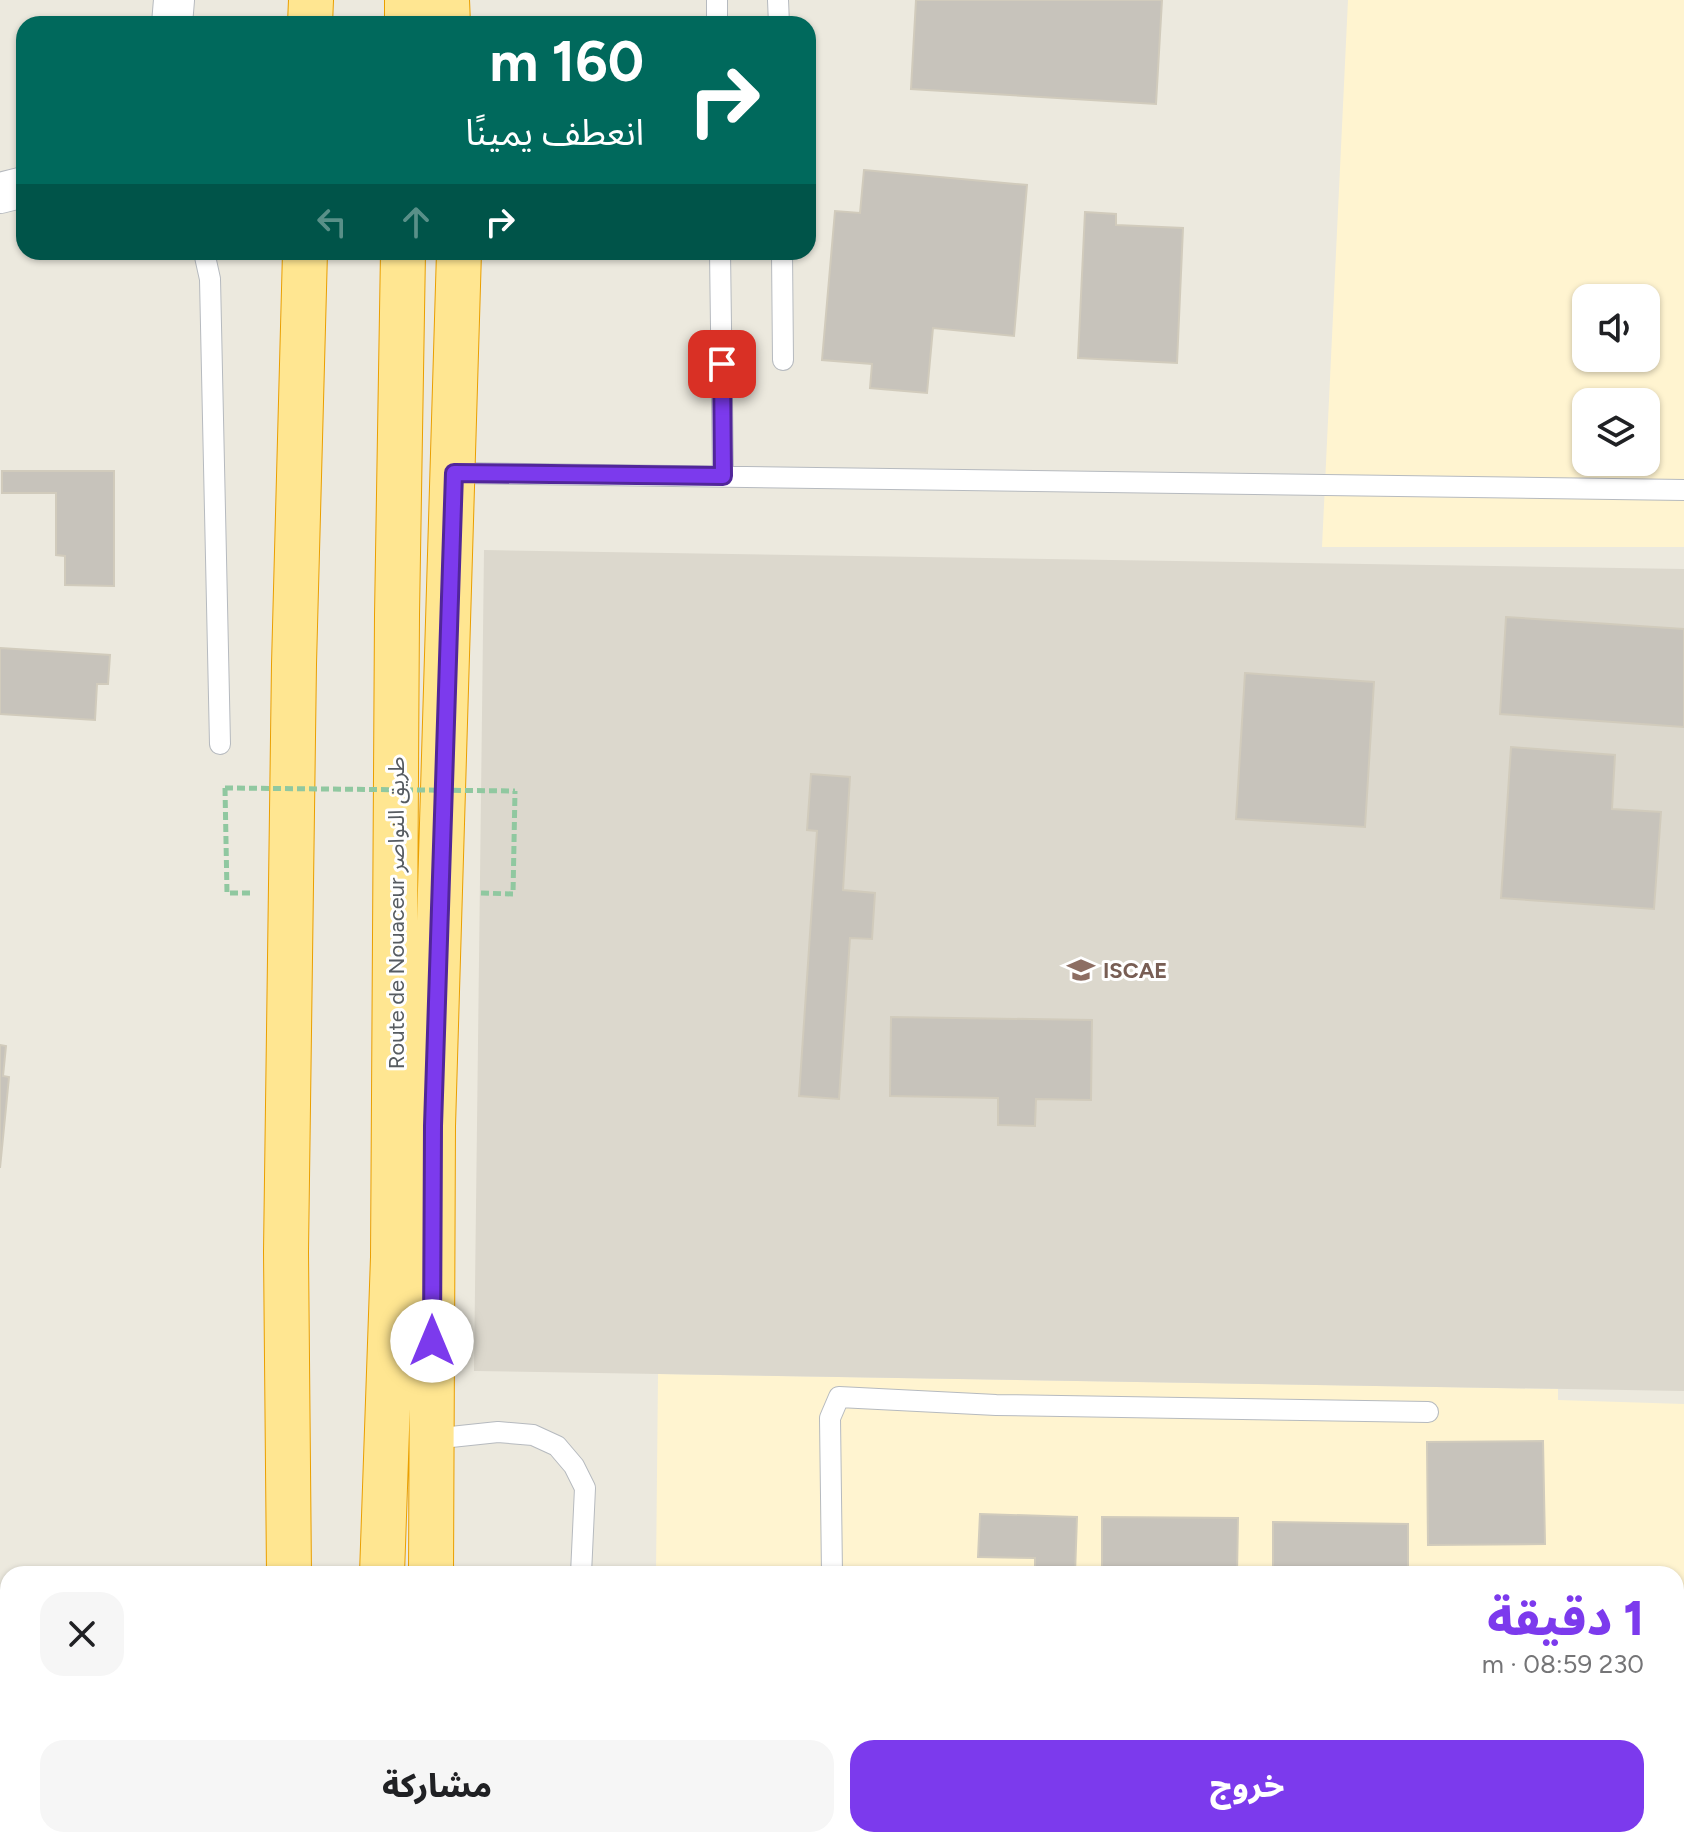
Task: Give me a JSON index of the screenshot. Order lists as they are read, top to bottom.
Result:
{
  "streets": {
    "highway": ["Route de Nouaceur طريق النواصر"]
  },
  "places": {
    "school or university": ["ISCAE"]
  },
  "page": {
    "turn": ["160 m", "انعطف يمينًا"],
    "heading": ["1 دقيقة", "230 m · 08:59"],
    "buttons": ["خروج", "مشاركة"]
  }
}
